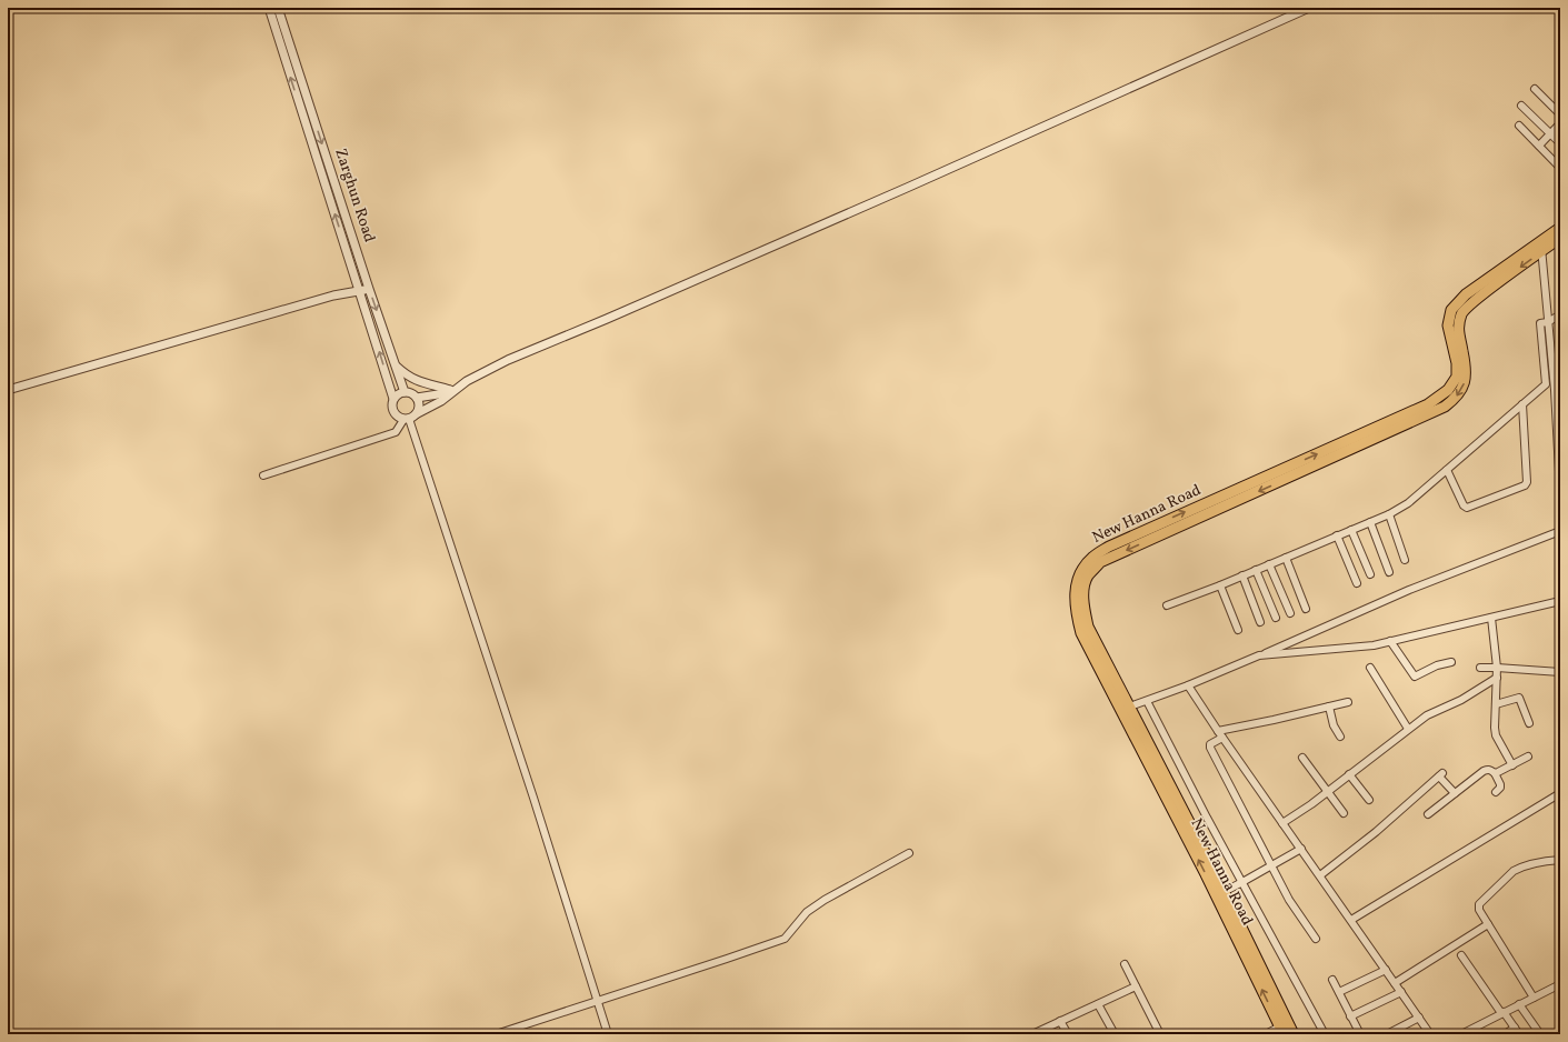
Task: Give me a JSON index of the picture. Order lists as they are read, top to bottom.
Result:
{
  "streets": {
    "main road": ["New Hanna Road"],
    "street": ["Zarghun Road"]
  }
}
